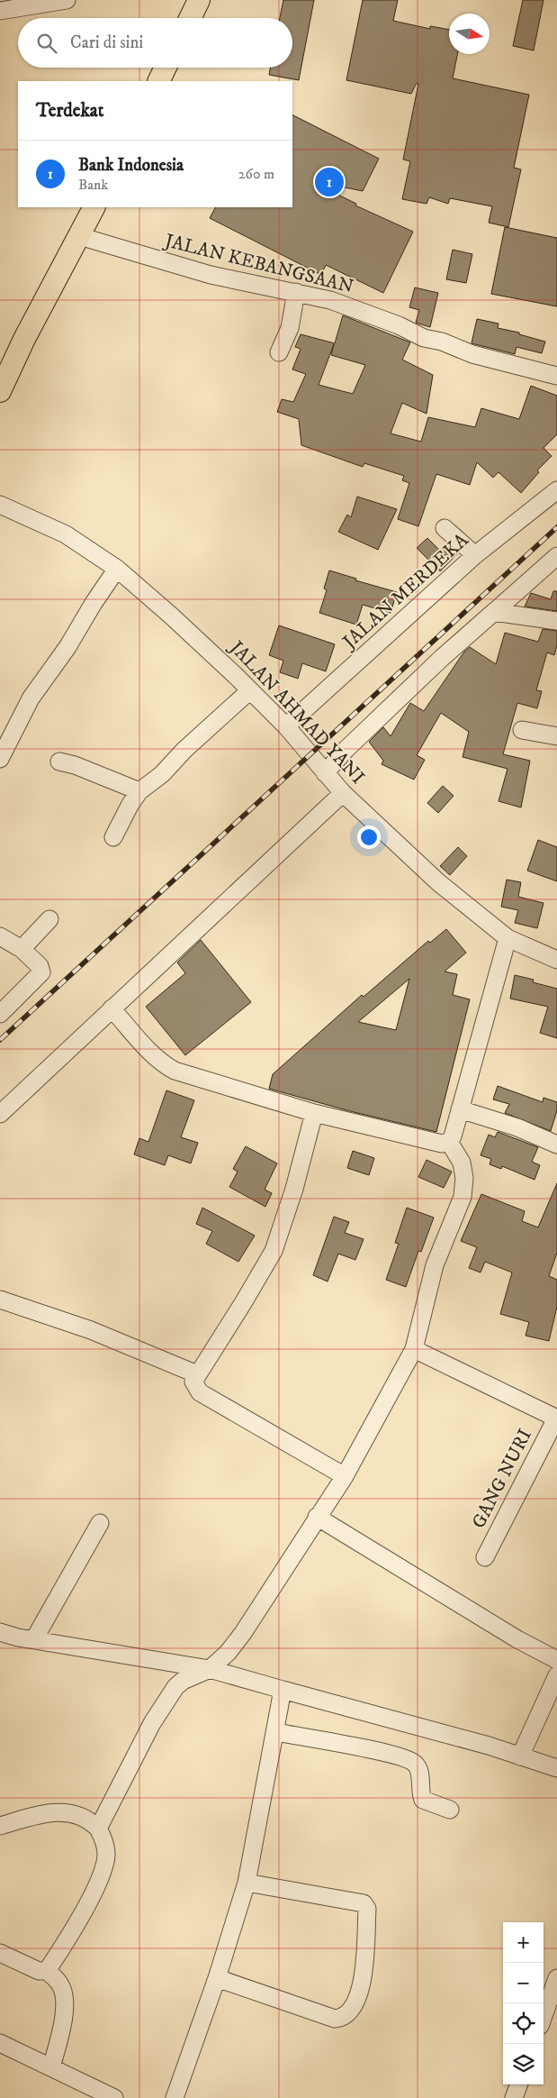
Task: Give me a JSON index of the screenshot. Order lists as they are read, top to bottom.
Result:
{
  "streets": {
    "street": [
      "JALAN KEBANGSAAN",
      "JALAN MERDEKA",
      "JALAN AHMAD YANI",
      "GANG NURI"
    ]
  },
  "crossings": [
    ["JALAN MERDEKA", "JALAN AHMAD YANI"]
  ],
  "north": "right",
  "page": {
    "search": "Cari di sini",
    "heading": "Terdekat",
    "list": [
      {
        "mark": "1",
        "name": "Bank Indonesia",
        "note": "Bank",
        "value": "260 m"
      }
    ],
    "pins": "1",
    "map_buttons": ["+", "−"]
  }
}
